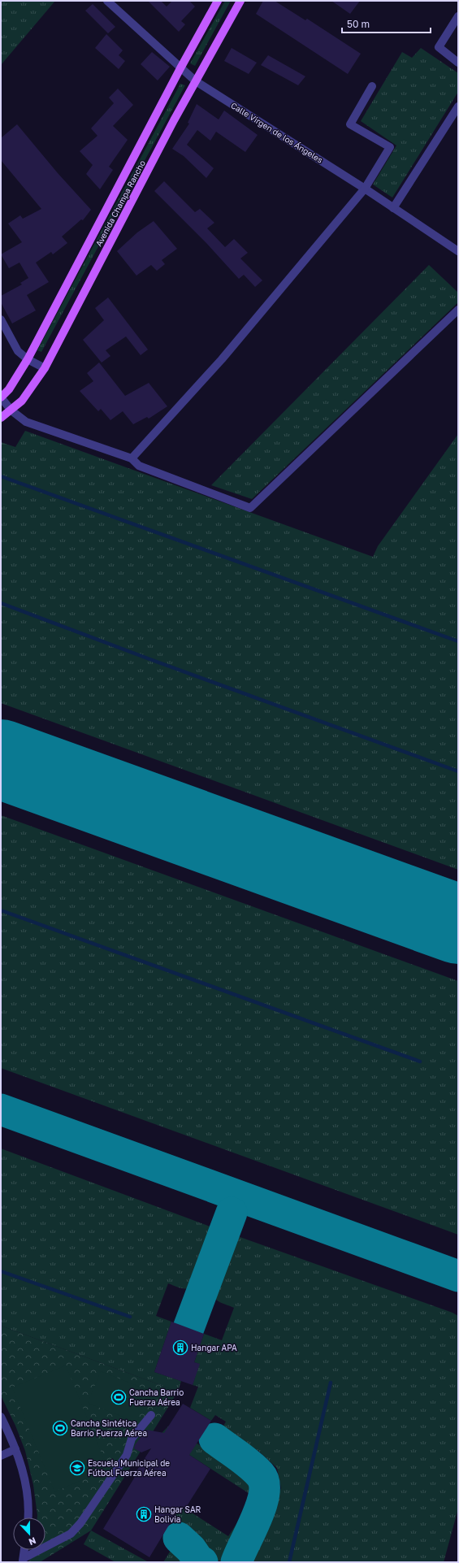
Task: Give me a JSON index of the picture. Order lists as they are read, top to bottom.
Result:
{
  "streets": {
    "main road": ["Avenida Champa Rancho"],
    "street": ["Calle Virgen de los Ángeles"]
  },
  "crossings": [
    ["Calle Virgen de los Ángeles", "Avenida Champa Rancho"]
  ],
  "places": {
    "building": ["Hangar APA", "Hangar SAR Bolivia"],
    "sports": ["Cancha Barrio Fuerza Aérea", "Cancha Sintética Barrio Fuerza Aérea"],
    "school or university": ["Escuela Municipal de Fútbol Fuerza Aérea"]
  },
  "scale_bar": "50 m",
  "north": "bottom"
}
